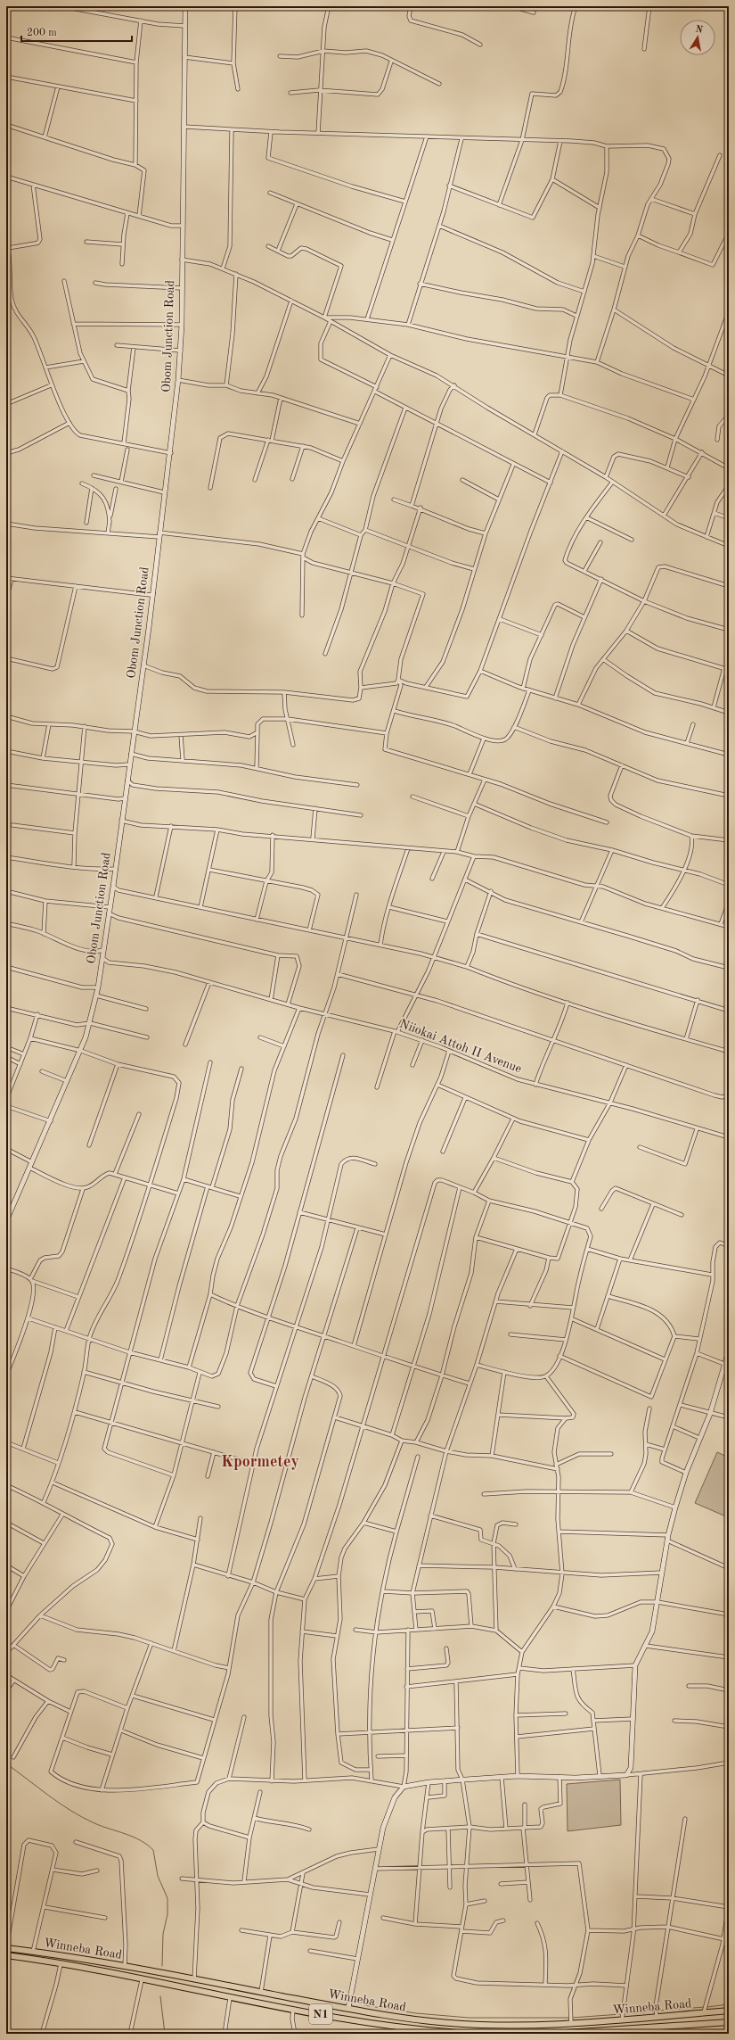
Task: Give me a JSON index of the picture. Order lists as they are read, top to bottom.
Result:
{
  "streets": {
    "highway": ["Winneba Road", "N1"],
    "main road": ["Obom Junction Road"],
    "street": ["Niiokai Attoh II Avenue"]
  },
  "crossings": [
    ["Obom Junction Road", "Niiokai Attoh II Avenue"]
  ],
  "districts": ["Kpormetey"],
  "scale_bar": "200 m",
  "north": "top"
}
